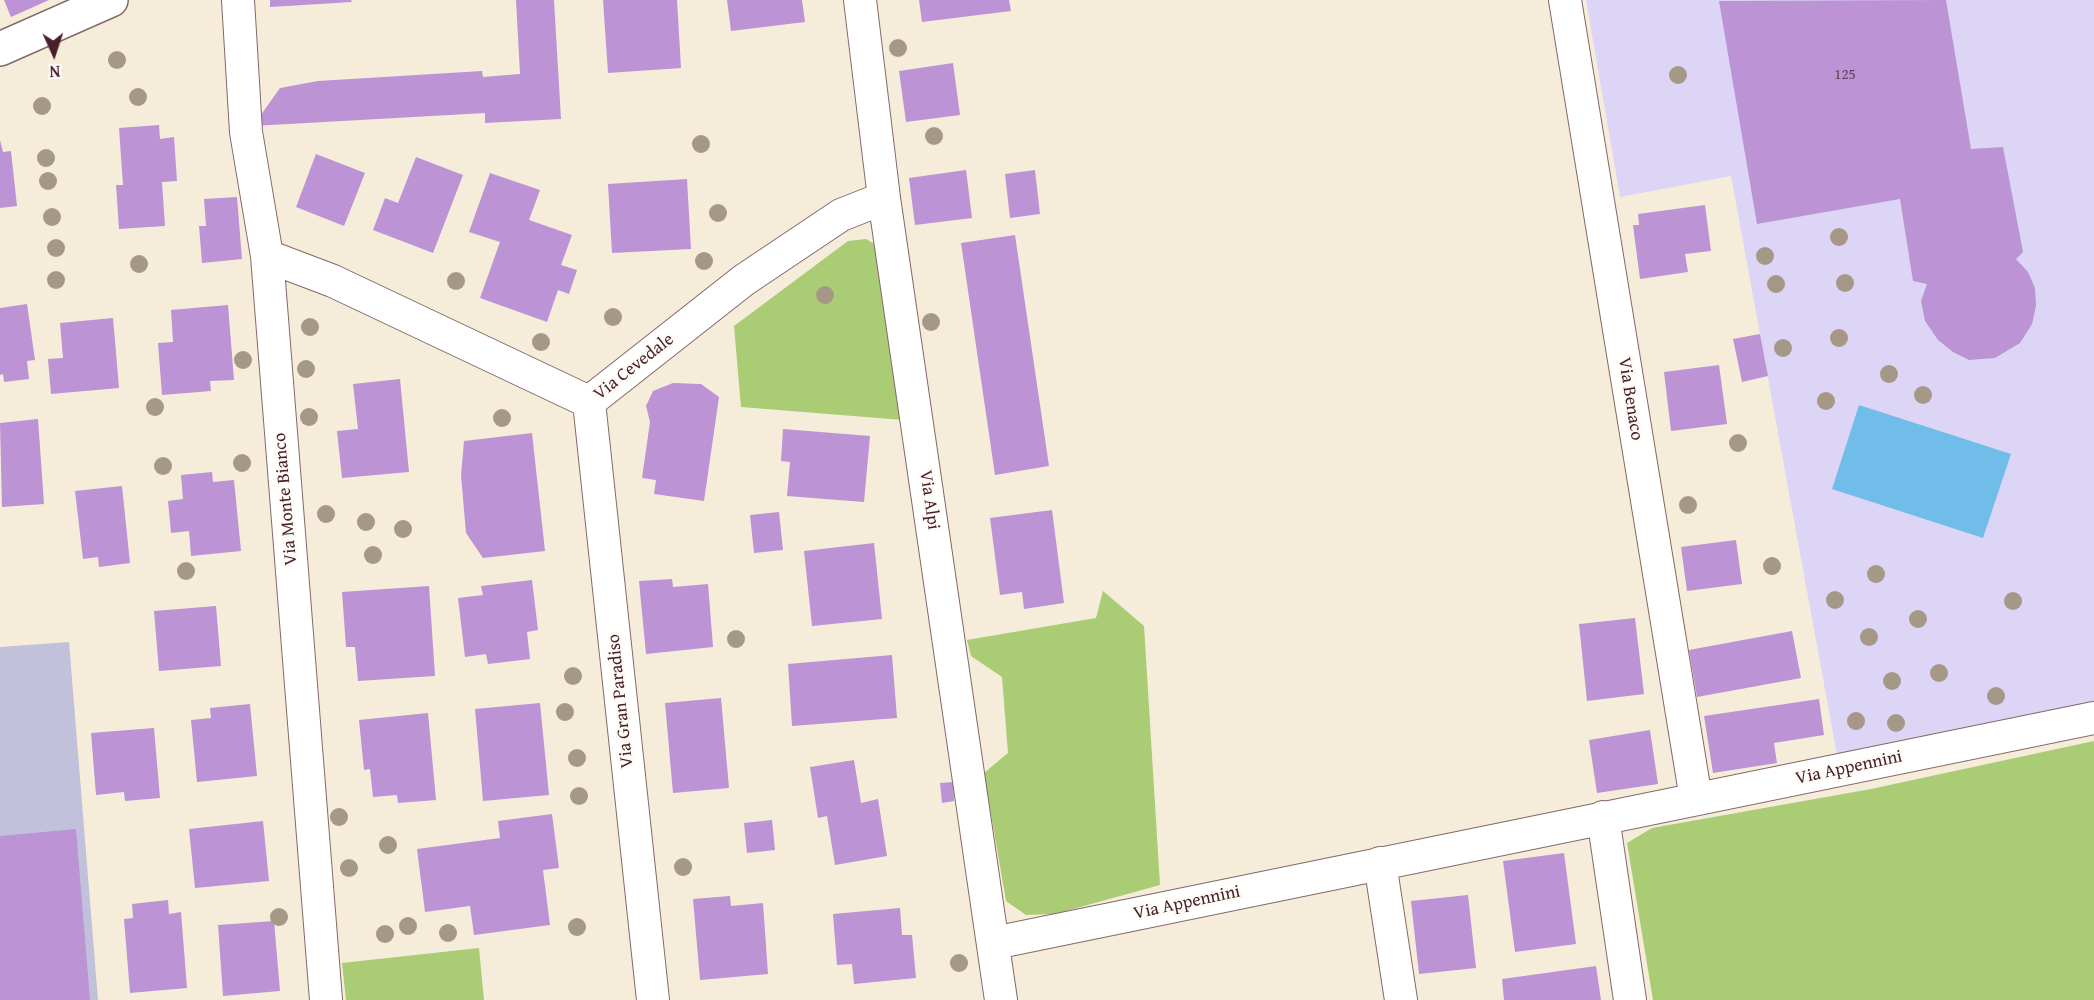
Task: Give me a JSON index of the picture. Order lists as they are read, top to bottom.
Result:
{
  "streets": {
    "street": [
      "Via Cevedale",
      "Via Benaco",
      "Via Monte Bianco",
      "Via Alpi",
      "Via Gran Paradiso",
      "Via Appennini"
    ]
  },
  "crossings": [
    ["Via Cevedale", "Via Monte Bianco"],
    ["Via Cevedale", "Via Alpi"],
    ["Via Cevedale", "Via Gran Paradiso"],
    ["Via Benaco", "Via Appennini"],
    ["Via Alpi", "Via Appennini"]
  ],
  "house_numbers": ["125"],
  "north": "bottom"
}
